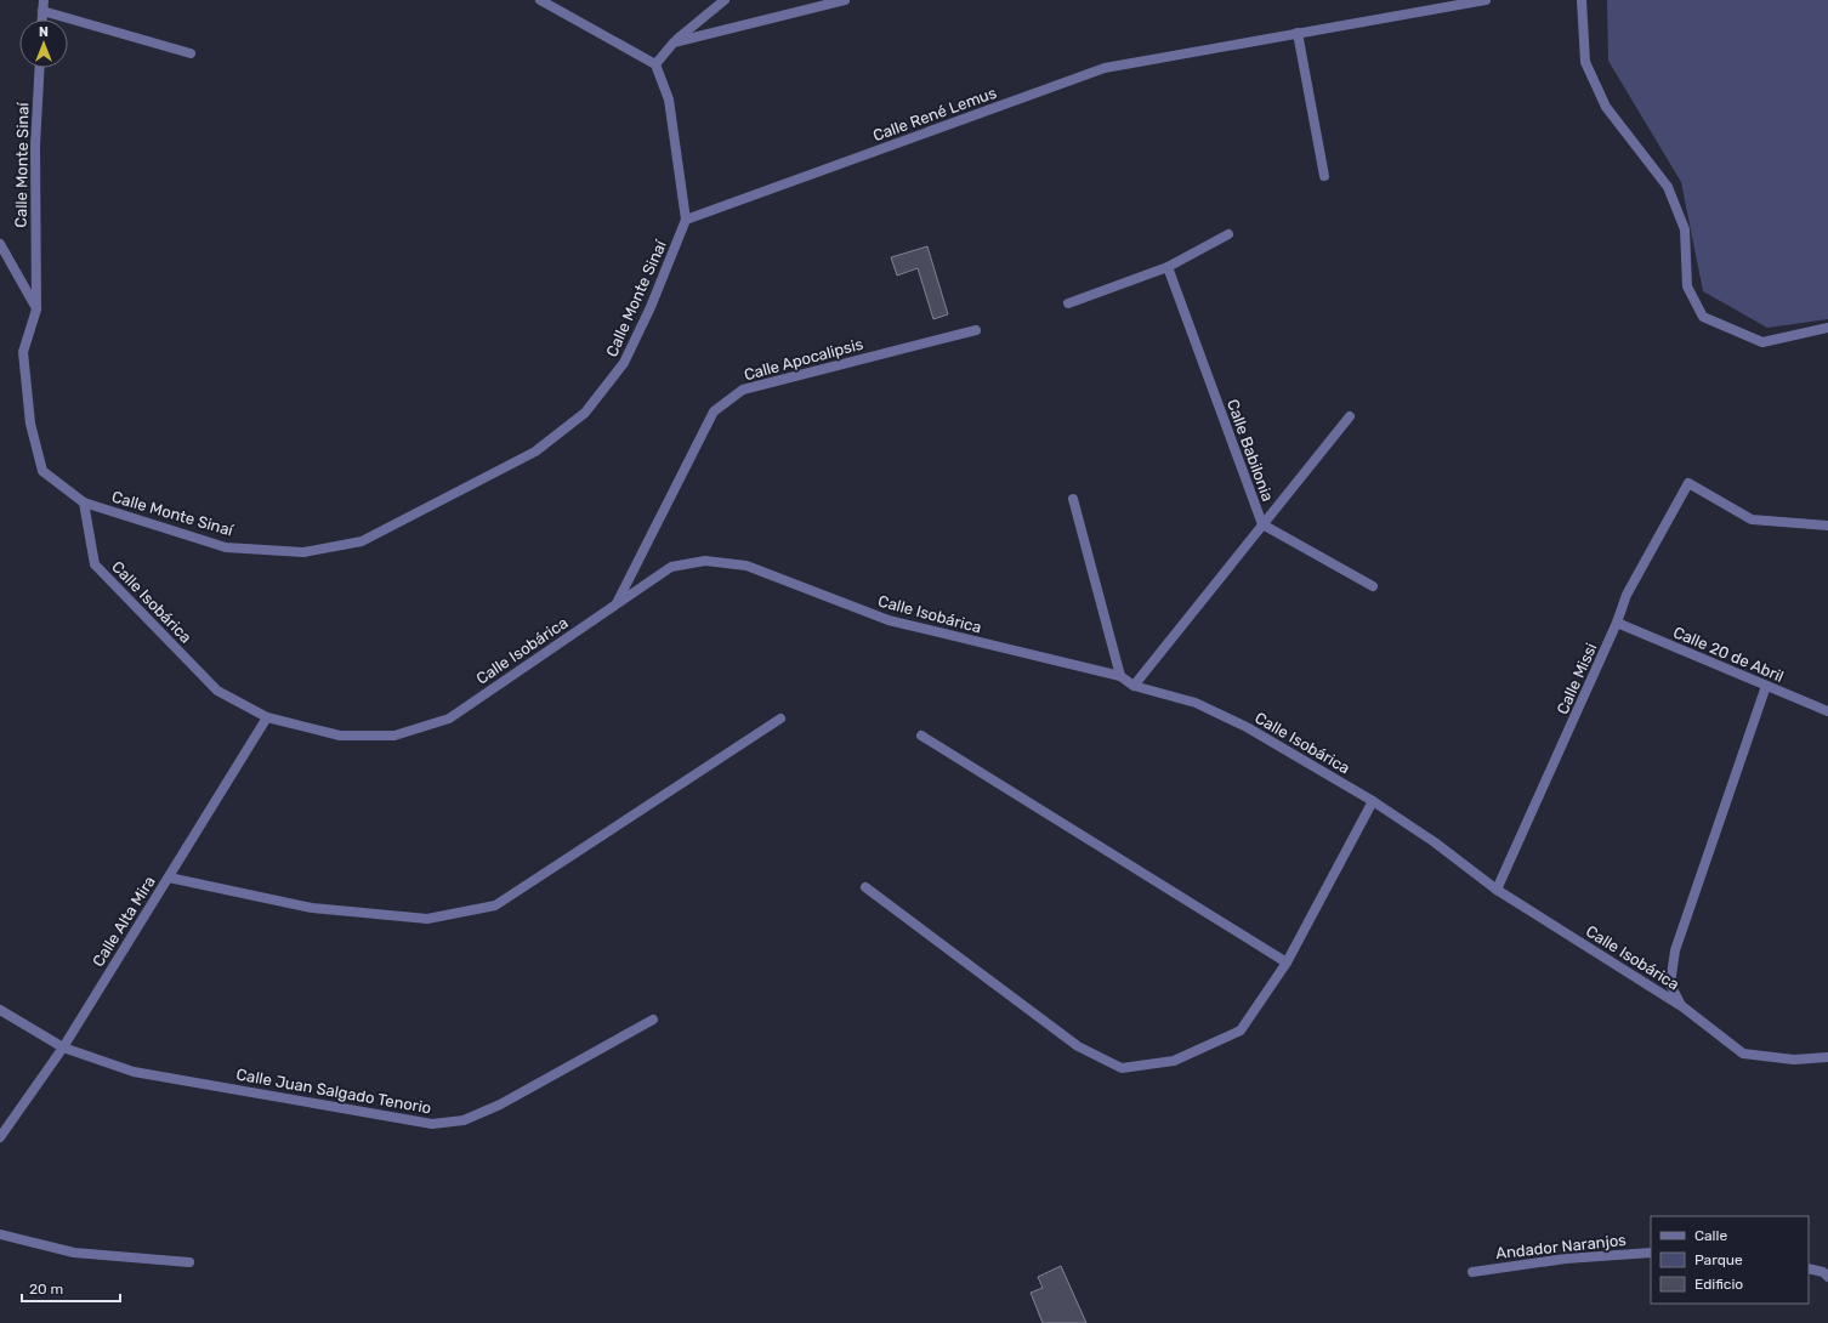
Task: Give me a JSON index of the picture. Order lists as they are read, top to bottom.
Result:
{
  "streets": {
    "street": [
      "Calle René Lemus",
      "Calle Monte Sinaí",
      "Calle Apocalipsis",
      "Calle Babilonia",
      "Calle Isobárica",
      "Calle 20 de Abril",
      "Calle Missi",
      "Calle Alta Mira",
      "Calle Juan Salgado Tenorio",
      "Andador Naranjos"
    ]
  },
  "crossings": [
    ["Calle René Lemus", "Calle Monte Sinaí"],
    ["Calle Monte Sinaí", "Calle Isobárica"],
    ["Calle Apocalipsis", "Calle Isobárica"],
    ["Calle Isobárica", "Calle Missi"],
    ["Calle Isobárica", "Calle Alta Mira"],
    ["Calle 20 de Abril", "Calle Missi"],
    ["Calle Alta Mira", "Calle Juan Salgado Tenorio"]
  ],
  "legend": ["Calle", "Parque", "Edificio"],
  "scale_bar": "20 m",
  "north": "top"
}
